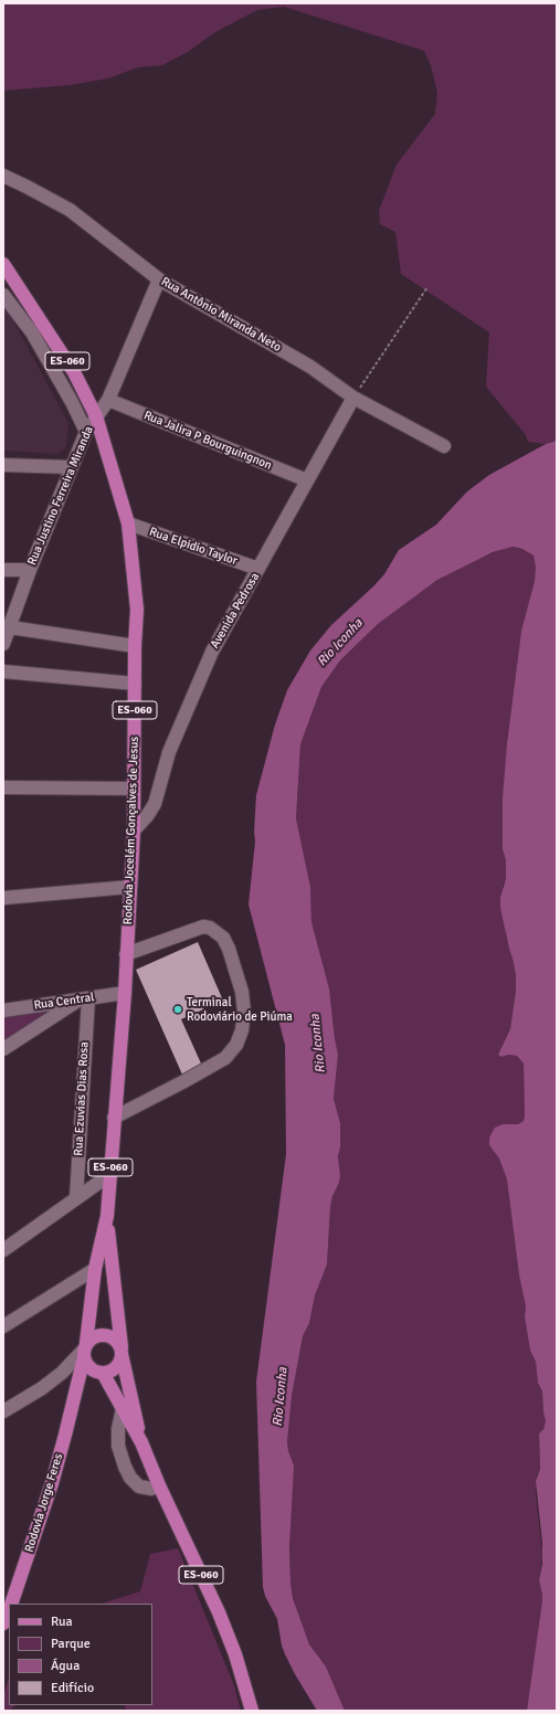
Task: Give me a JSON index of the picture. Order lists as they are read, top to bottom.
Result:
{
  "streets": {
    "main road": ["ES-060", "Rodovia Jocelém Gonçalves de Jesus", "Rodovia Jorge Feres"],
    "street": [
      "Rua Antônio Miranda Neto",
      "Rua Jalira P Bourguingnon",
      "Rua Justino Ferreira Miranda",
      "Rua Elpidio Taylor",
      "Avenida Pedrosa",
      "Rua Central",
      "Rua Ezuvias Dias Rosa"
    ]
  },
  "crossings": [
    ["Rua Antônio Miranda Neto", "Rua Justino Ferreira Miranda"],
    ["Rua Antônio Miranda Neto", "Avenida Pedrosa"],
    ["ES-060", "Rodovia Jocelém Gonçalves de Jesus"],
    ["ES-060", "Rodovia Jorge Feres"],
    ["Rua Jalira P Bourguingnon", "Rua Justino Ferreira Miranda"],
    ["Rua Jalira P Bourguingnon", "Avenida Pedrosa"],
    ["Rua Justino Ferreira Miranda", "Rodovia Jocelém Gonçalves de Jesus"],
    ["Rua Elpidio Taylor", "Avenida Pedrosa"],
    ["Rua Elpidio Taylor", "Rodovia Jocelém Gonçalves de Jesus"],
    ["Avenida Pedrosa", "Rodovia Jocelém Gonçalves de Jesus"],
    ["Rodovia Jocelém Gonçalves de Jesus", "Rua Central"],
    ["Rodovia Jocelém Gonçalves de Jesus", "Rodovia Jorge Feres"],
    ["Rua Central", "Rua Ezuvias Dias Rosa"]
  ],
  "water": ["Rio Iconha"],
  "places": ["Terminal Rodoviário de Piúma"],
  "legend": [
    "Rua",
    "Parque",
    "Água",
    "Edifício"
  ]
}
